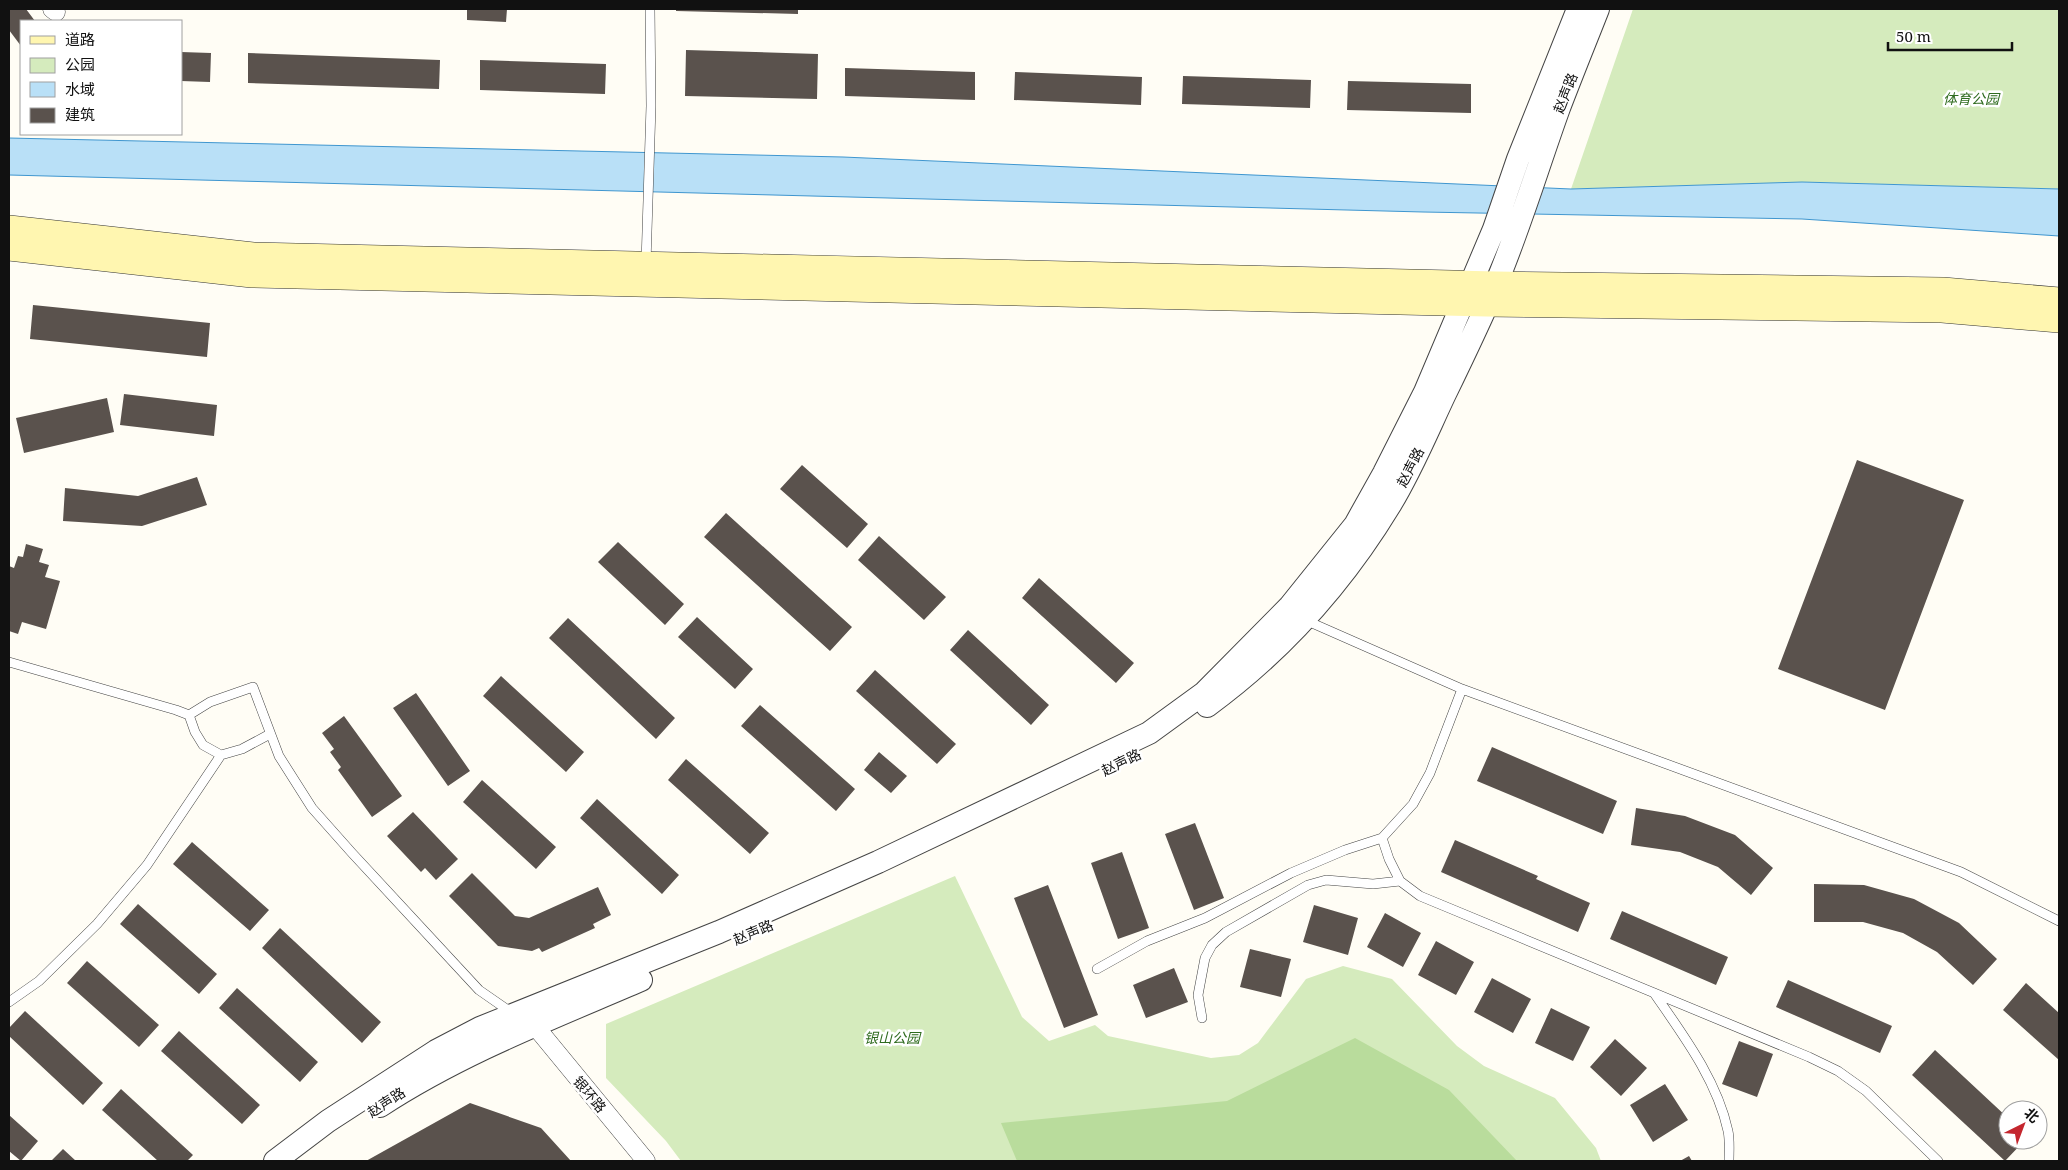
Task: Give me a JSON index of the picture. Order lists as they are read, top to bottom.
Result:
{
  "streets": {
    "street": ["赵声路", "银环路"]
  },
  "crossings": [
    ["赵声路", "银环路"]
  ],
  "parks": ["体育公园", "银山公园"],
  "legend": [
    "道路",
    "公园",
    "水域",
    "建筑"
  ],
  "scale_bar": "50 m",
  "north": "top right"
}
